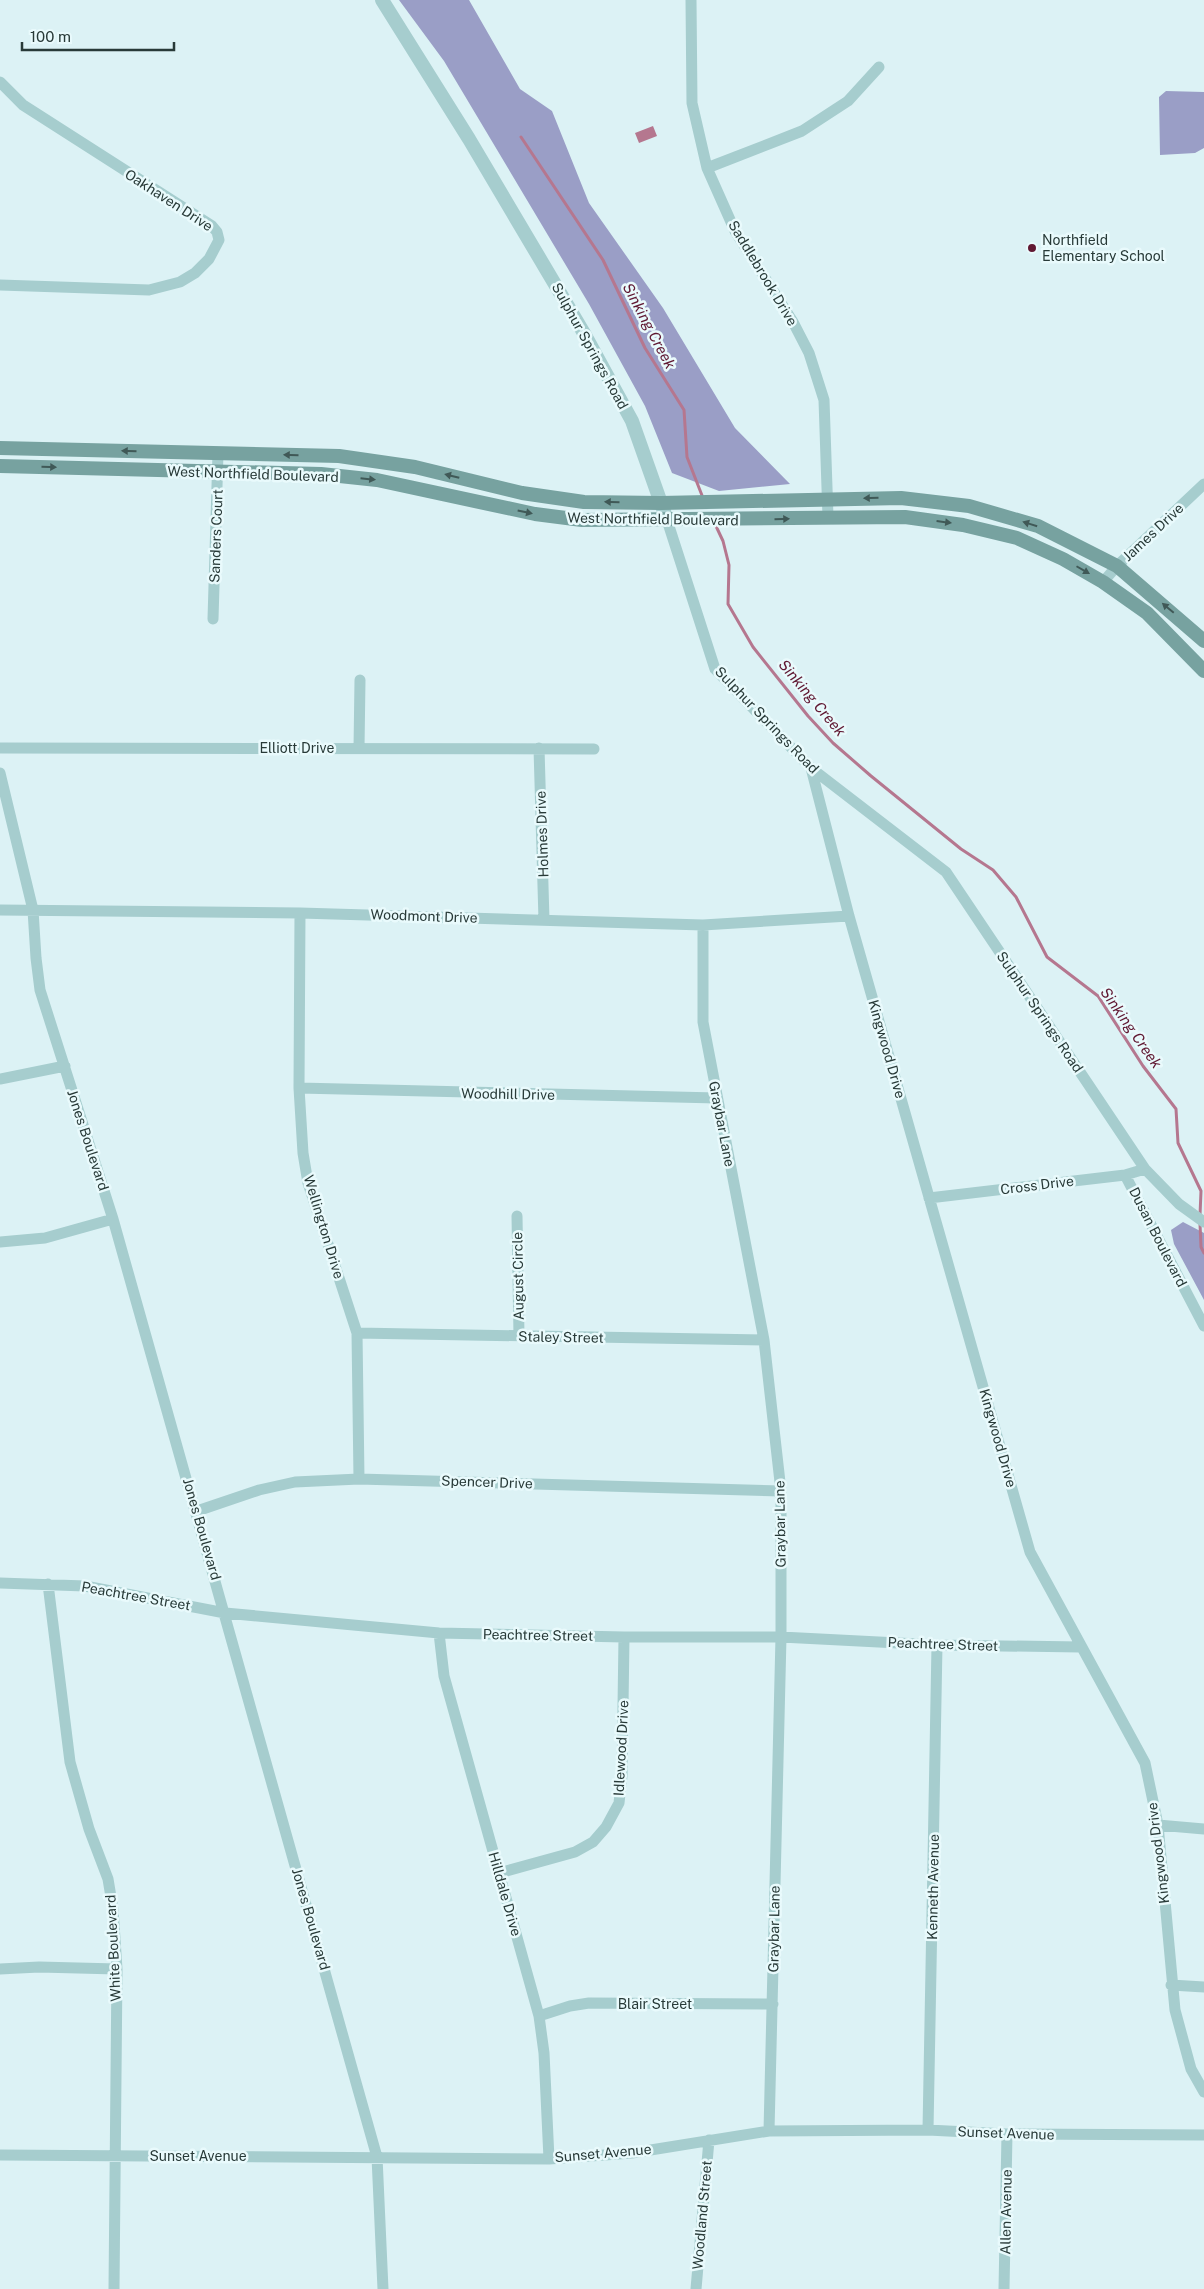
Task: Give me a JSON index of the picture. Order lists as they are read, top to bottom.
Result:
{
  "streets": {
    "main road": ["West Northfield Boulevard"],
    "street": [
      "Oakhaven Drive",
      "Saddlebrook Drive",
      "Sulphur Springs Road",
      "James Drive",
      "Sanders Court",
      "Elliott Drive",
      "Holmes Drive",
      "Woodmont Drive",
      "Kingwood Drive",
      "Woodhill Drive",
      "Graybar Lane",
      "Jones Boulevard",
      "Cross Drive",
      "Wellington Drive",
      "Dusan Boulevard",
      "August Circle",
      "Staley Street",
      "Spencer Drive",
      "Peachtree Street",
      "Idlewood Drive",
      "Kenneth Avenue",
      "Hilldale Drive",
      "White Boulevard",
      "Blair Street",
      "Sunset Avenue",
      "Allen Avenue",
      "Woodland Street"
    ]
  },
  "crossings": [
    ["Saddlebrook Drive", "West Northfield Boulevard"],
    ["Sulphur Springs Road", "West Northfield Boulevard"],
    ["Sulphur Springs Road", "Kingwood Drive"],
    ["Sulphur Springs Road", "Cross Drive"],
    ["West Northfield Boulevard", "James Drive"],
    ["West Northfield Boulevard", "Sanders Court"],
    ["Elliott Drive", "Holmes Drive"],
    ["Holmes Drive", "Woodmont Drive"],
    ["Woodmont Drive", "Kingwood Drive"],
    ["Woodmont Drive", "Graybar Lane"],
    ["Woodmont Drive", "Jones Boulevard"],
    ["Woodmont Drive", "Wellington Drive"],
    ["Kingwood Drive", "Cross Drive"],
    ["Kingwood Drive", "Peachtree Street"],
    ["Woodhill Drive", "Graybar Lane"],
    ["Woodhill Drive", "Wellington Drive"],
    ["Graybar Lane", "Staley Street"],
    ["Graybar Lane", "Spencer Drive"],
    ["Graybar Lane", "Peachtree Street"],
    ["Graybar Lane", "Blair Street"],
    ["Graybar Lane", "Sunset Avenue"],
    ["Jones Boulevard", "Spencer Drive"],
    ["Jones Boulevard", "Peachtree Street"],
    ["Jones Boulevard", "Sunset Avenue"],
    ["Cross Drive", "Dusan Boulevard"],
    ["Wellington Drive", "Staley Street"],
    ["Wellington Drive", "Spencer Drive"],
    ["August Circle", "Staley Street"],
    ["Peachtree Street", "Idlewood Drive"],
    ["Peachtree Street", "Kenneth Avenue"],
    ["Peachtree Street", "Hilldale Drive"],
    ["Peachtree Street", "White Boulevard"],
    ["Idlewood Drive", "Hilldale Drive"],
    ["Kenneth Avenue", "Sunset Avenue"],
    ["Hilldale Drive", "Blair Street"],
    ["Hilldale Drive", "Sunset Avenue"],
    ["White Boulevard", "Sunset Avenue"],
    ["Sunset Avenue", "Allen Avenue"],
    ["Sunset Avenue", "Woodland Street"]
  ],
  "water": ["Sinking Creek"],
  "places": ["Northfield Elementary School"],
  "scale_bar": "100 m"
}
